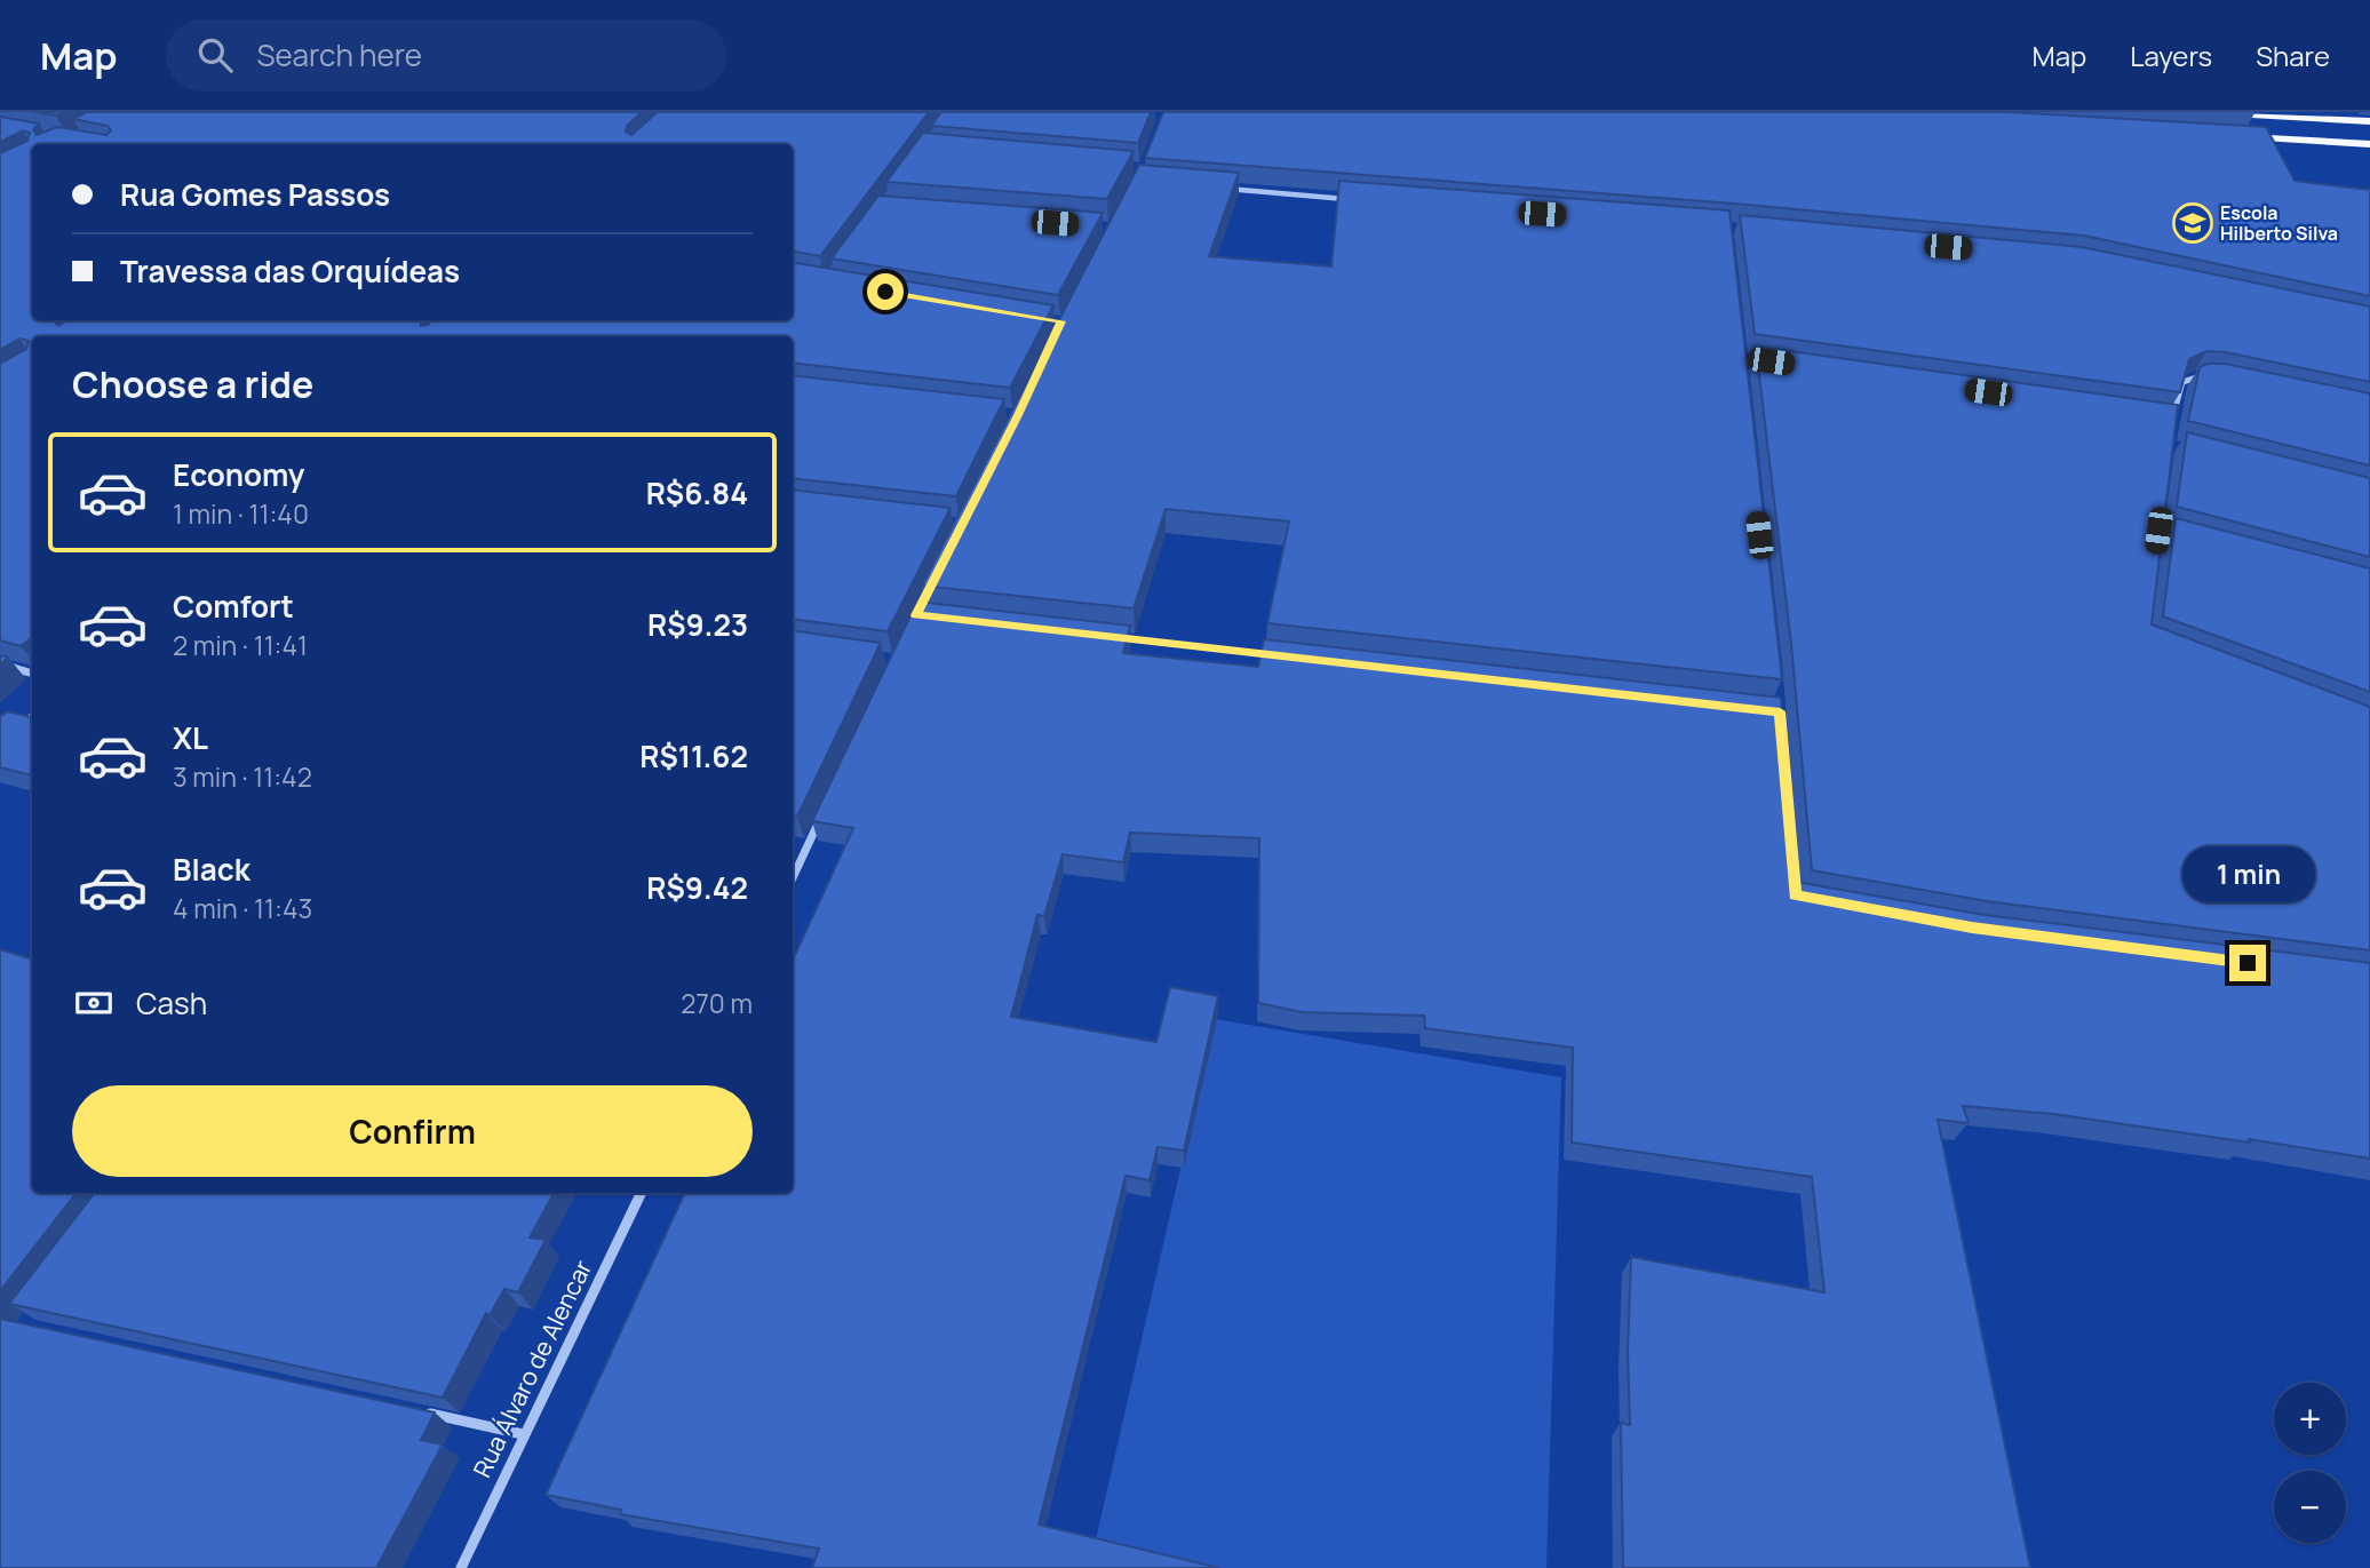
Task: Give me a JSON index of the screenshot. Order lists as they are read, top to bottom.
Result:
{
  "streets": {
    "street": ["Rua Álvaro de Alencar"]
  },
  "places": {
    "school or university": ["Escola Hilberto Silva"]
  },
  "page": {
    "header": "Map",
    "search": "Search here",
    "nav": ["Map", "Layers", "Share"],
    "banner": ["Rua Gomes Passos", "Travessa das Orquídeas"],
    "heading": "Choose a ride",
    "list": [
      {
        "name": "Economy",
        "note": "1 min · 11:40",
        "value": "R$6.84"
      },
      {
        "name": "Comfort",
        "note": "2 min · 11:41",
        "value": "R$9.23"
      },
      {
        "name": "XL",
        "note": "3 min · 11:42",
        "value": "R$11.62"
      },
      {
        "name": "Black",
        "note": "4 min · 11:43",
        "value": "R$9.42"
      }
    ],
    "bubble": "1 min",
    "pay": ["Cash", "270 m"],
    "buttons": "Confirm",
    "map_buttons": ["+", "−"]
  }
}
